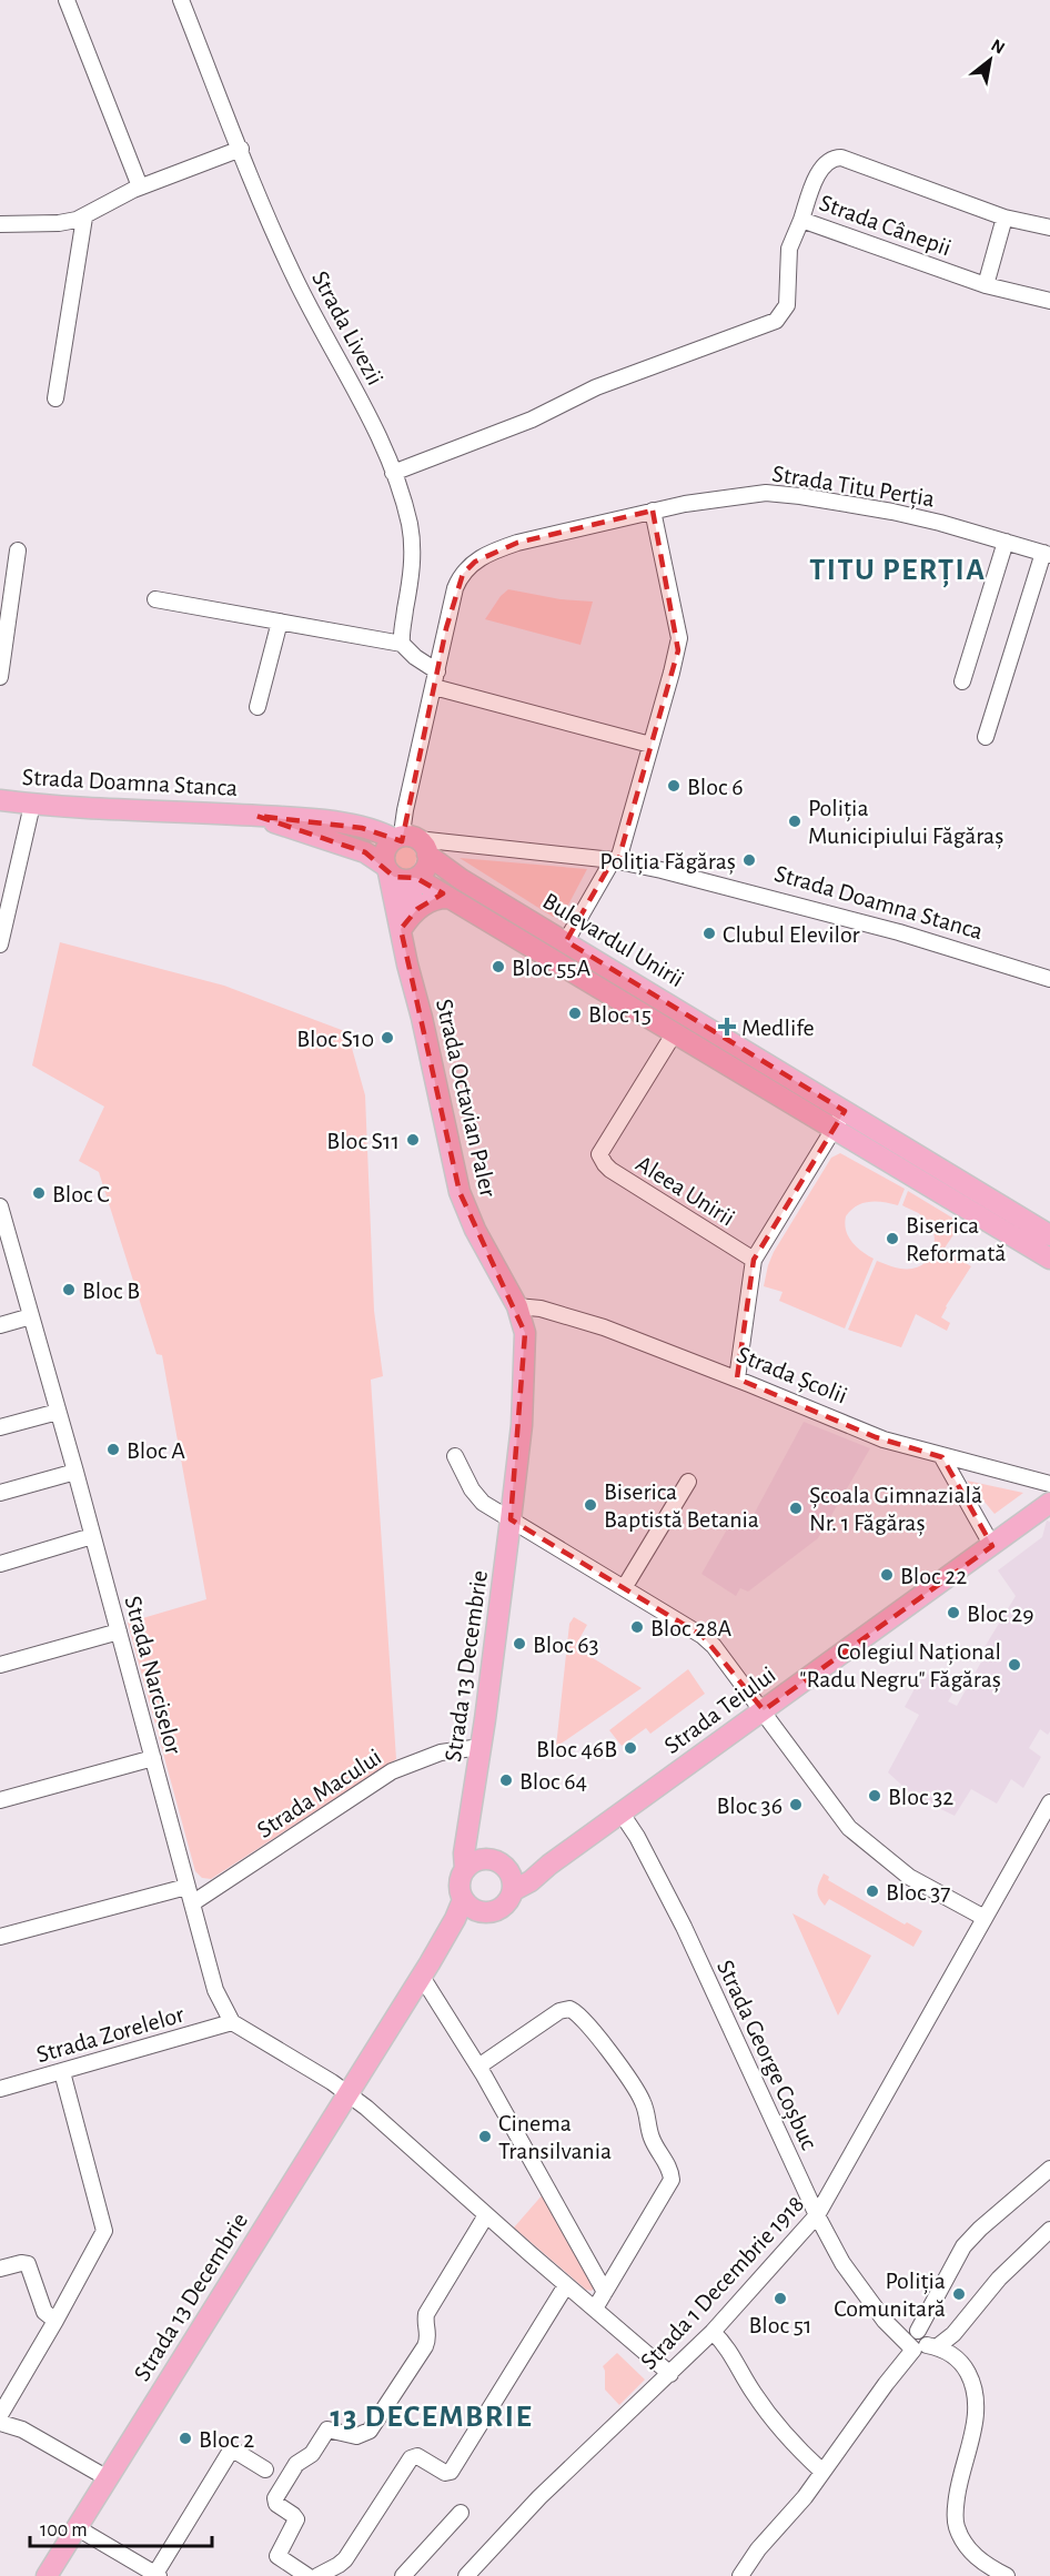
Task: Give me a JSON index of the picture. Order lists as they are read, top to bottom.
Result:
{
  "streets": {
    "main road": [
      "Strada Doamna Stanca",
      "Bulevardul Unirii",
      "Strada Octavian Paler",
      "Strada 13 Decembrie",
      "Strada Teiului"
    ],
    "street": [
      "Strada Cânepii",
      "Strada Livezii",
      "Strada Titu Perția",
      "Aleea Unirii",
      "Strada Școlii",
      "Strada Narciselor",
      "Strada Macului",
      "Strada Zorelelor",
      "Strada George Coșbuc",
      "Strada 1 Decembrie 1918"
    ]
  },
  "crossings": [
    ["Strada Titu Perția", "Strada Doamna Stanca"],
    ["Strada Titu Perția", "Bulevardul Unirii"],
    ["Strada Titu Perția", "Strada Octavian Paler"],
    ["Strada Doamna Stanca", "Bulevardul Unirii"],
    ["Strada Doamna Stanca", "Strada Octavian Paler"],
    ["Bulevardul Unirii", "Strada Octavian Paler"],
    ["Bulevardul Unirii", "Aleea Unirii"],
    ["Strada Octavian Paler", "Strada Școlii"],
    ["Strada Octavian Paler", "Strada 13 Decembrie"],
    ["Strada Școlii", "Strada 13 Decembrie"],
    ["Strada Școlii", "Strada Teiului"],
    ["Strada 13 Decembrie", "Strada Teiului"],
    ["Strada 13 Decembrie", "Strada Macului"],
    ["Strada Narciselor", "Strada Macului"],
    ["Strada Narciselor", "Strada Zorelelor"],
    ["Strada Teiului", "Strada George Coșbuc"],
    ["Strada George Coșbuc", "Strada 1 Decembrie 1918"]
  ],
  "districts": ["TITU PERȚIA", "13 DECEMBRIE"],
  "places": {
    "other": [
      "Bloc 6",
      "Poliția Municipiului Făgăraș",
      "Poliția Făgăraș",
      "Clubul Elevilor",
      "Bloc 55A",
      "Bloc 15",
      "Bloc S10",
      "Bloc S11",
      "Bloc C",
      "Biserica Reformată",
      "Bloc B",
      "Bloc A",
      "Biserica Baptistă Betania",
      "Școala Gimnazială Nr. 1 Făgăraș",
      "Bloc 22",
      "Bloc 29",
      "Bloc 28A",
      "Bloc 63",
      "Colegiul Național \"Radu Negru\" Făgăraș",
      "Bloc 46B",
      "Bloc 64",
      "Bloc 32",
      "Bloc 36",
      "Bloc 37",
      "Cinema Transilvania",
      "Poliția Comunitară",
      "Bloc 51",
      "Bloc 2"
    ],
    "health": ["Medlife"]
  },
  "scale_bar": "100 m",
  "north": "top right"
}
